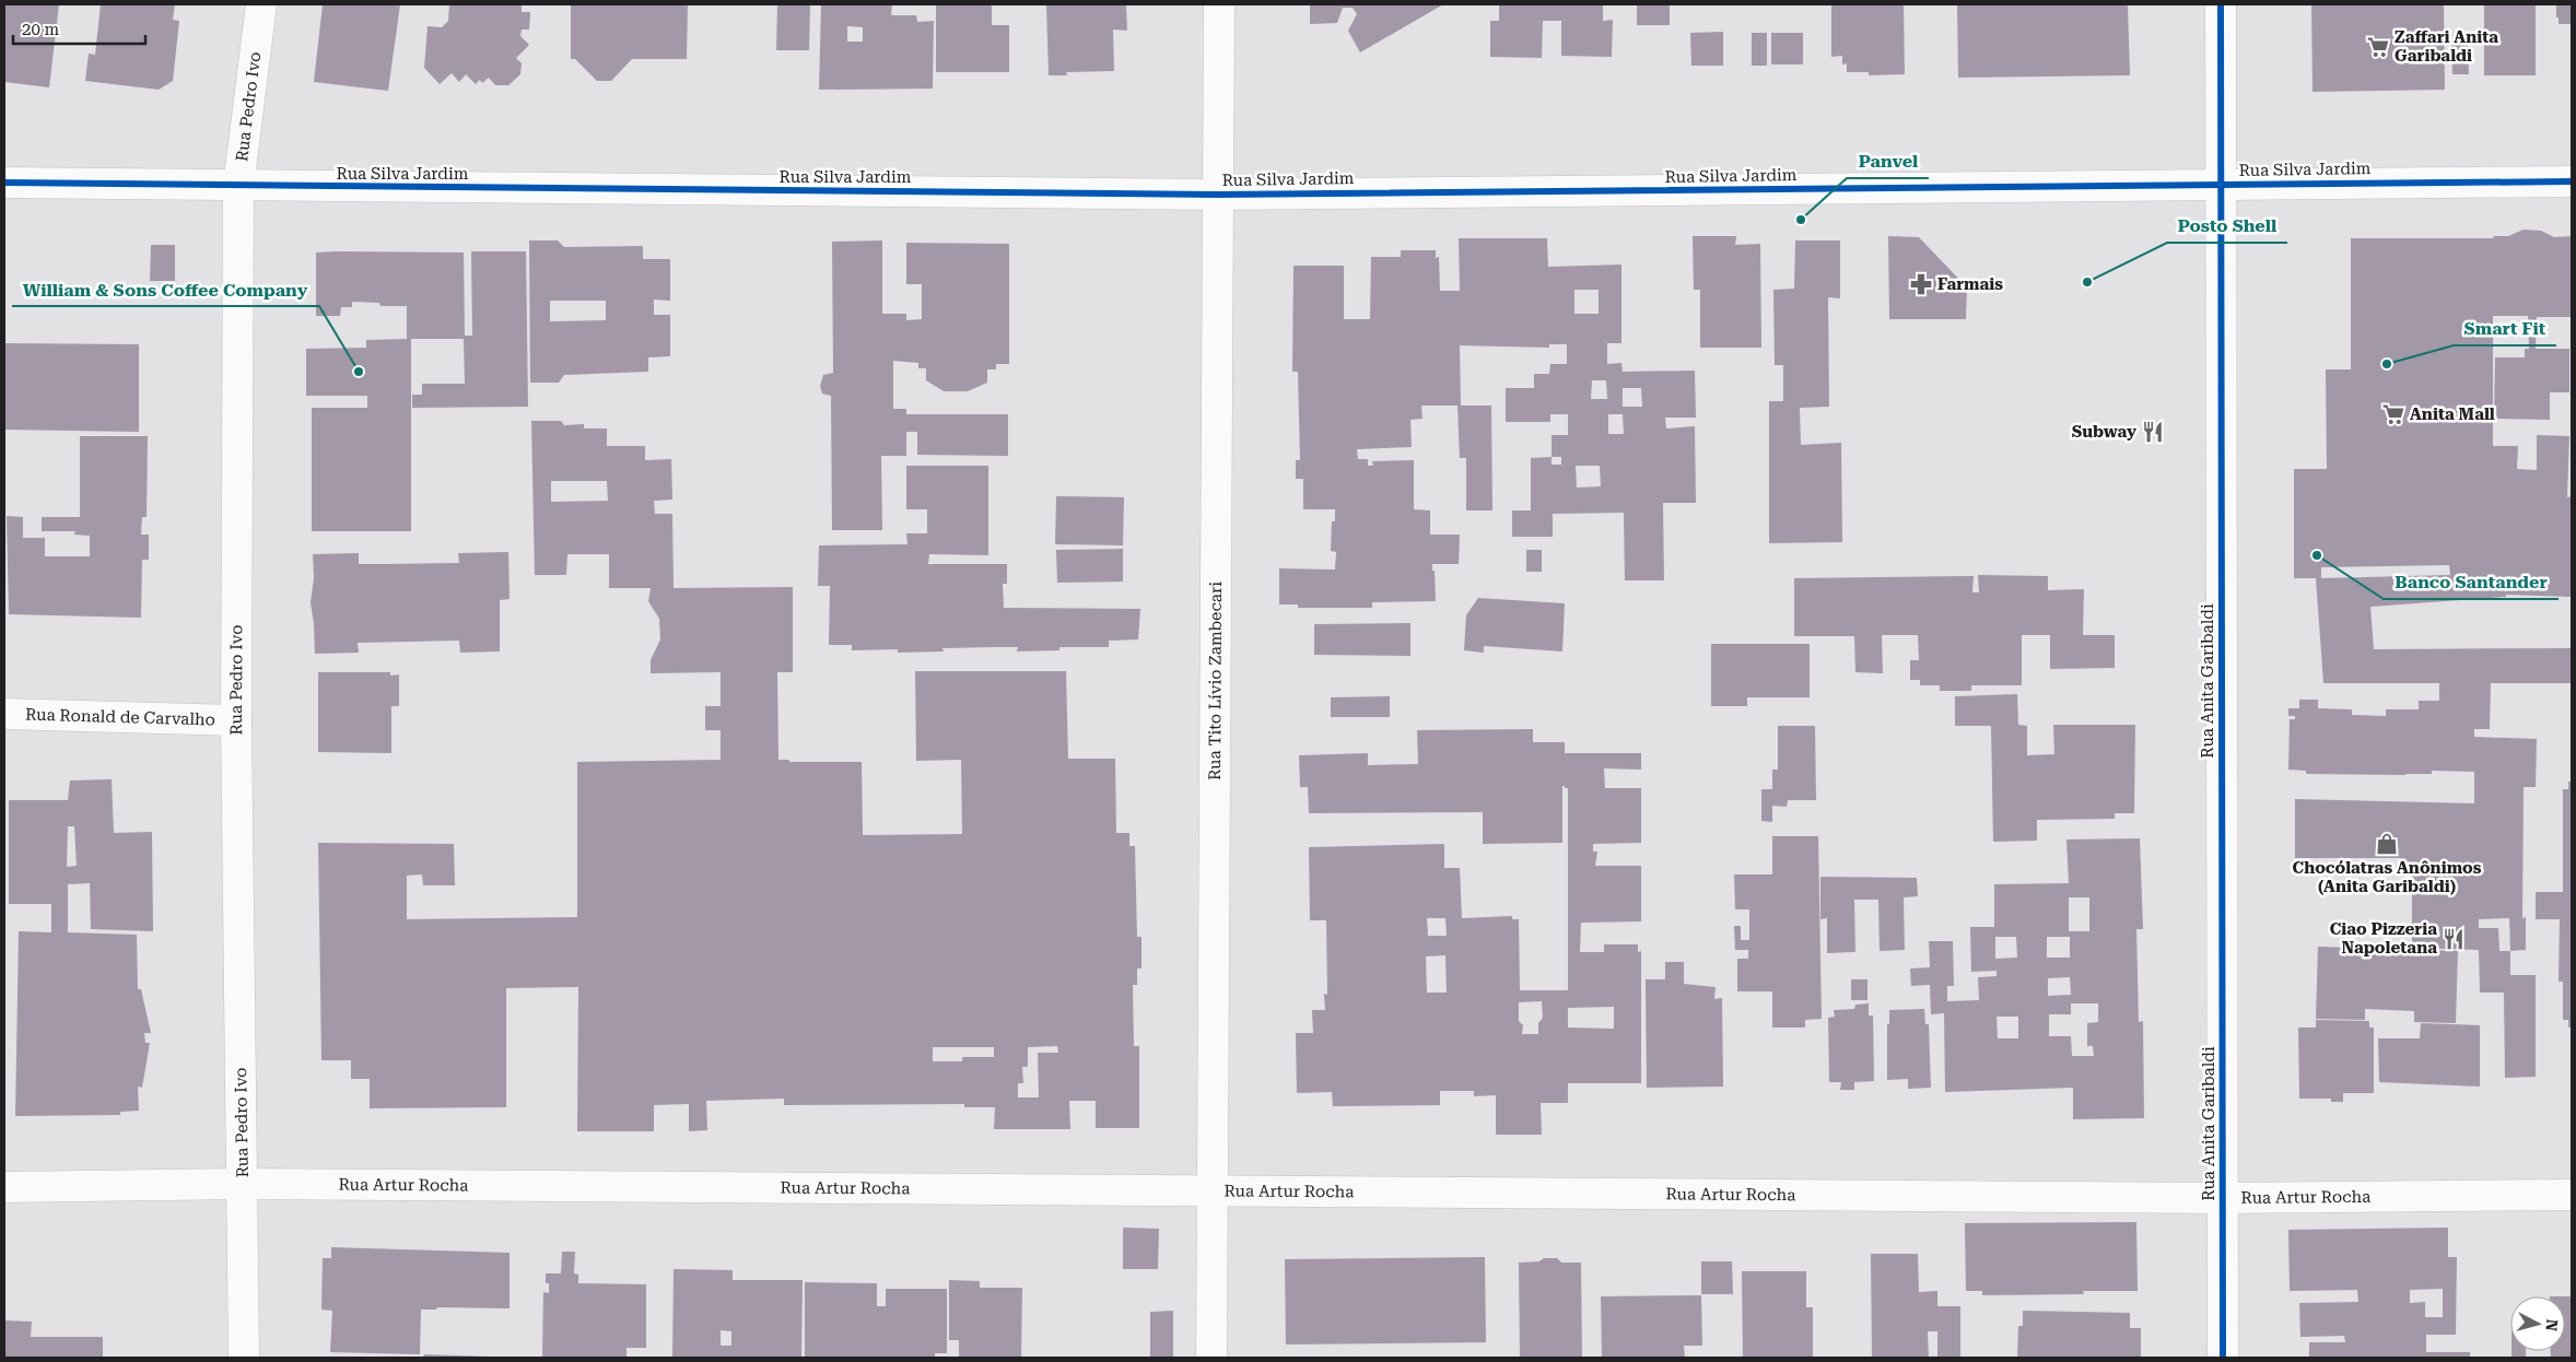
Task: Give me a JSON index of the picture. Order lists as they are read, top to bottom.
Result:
{
  "streets": {
    "street": [
      "Rua Pedro Ivo",
      "Rua Silva Jardim",
      "Rua Tito Lívio Zambecari",
      "Rua Anita Garibaldi",
      "Rua Ronald de Carvalho",
      "Rua Artur Rocha"
    ]
  },
  "crossings": [
    ["Rua Pedro Ivo", "Rua Silva Jardim"],
    ["Rua Pedro Ivo", "Rua Ronald de Carvalho"],
    ["Rua Pedro Ivo", "Rua Artur Rocha"],
    ["Rua Silva Jardim", "Rua Tito Lívio Zambecari"],
    ["Rua Silva Jardim", "Rua Anita Garibaldi"],
    ["Rua Tito Lívio Zambecari", "Rua Artur Rocha"],
    ["Rua Anita Garibaldi", "Rua Artur Rocha"]
  ],
  "places": {
    "supermarket": ["Zaffari Anita Garibaldi", "Anita Mall"],
    "other": [
      "Panvel",
      "Posto Shell",
      "Smart Fit",
      "William & Sons Coffee Company",
      "Banco Santander"
    ],
    "pharmacy": ["Farmais"],
    "restaurant": ["Subway", "Ciao Pizzeria Napoletana"],
    "shop": ["Chocólatras Anônimos (Anita Garibaldi)"]
  },
  "scale_bar": "20 m",
  "north": "right"
}
